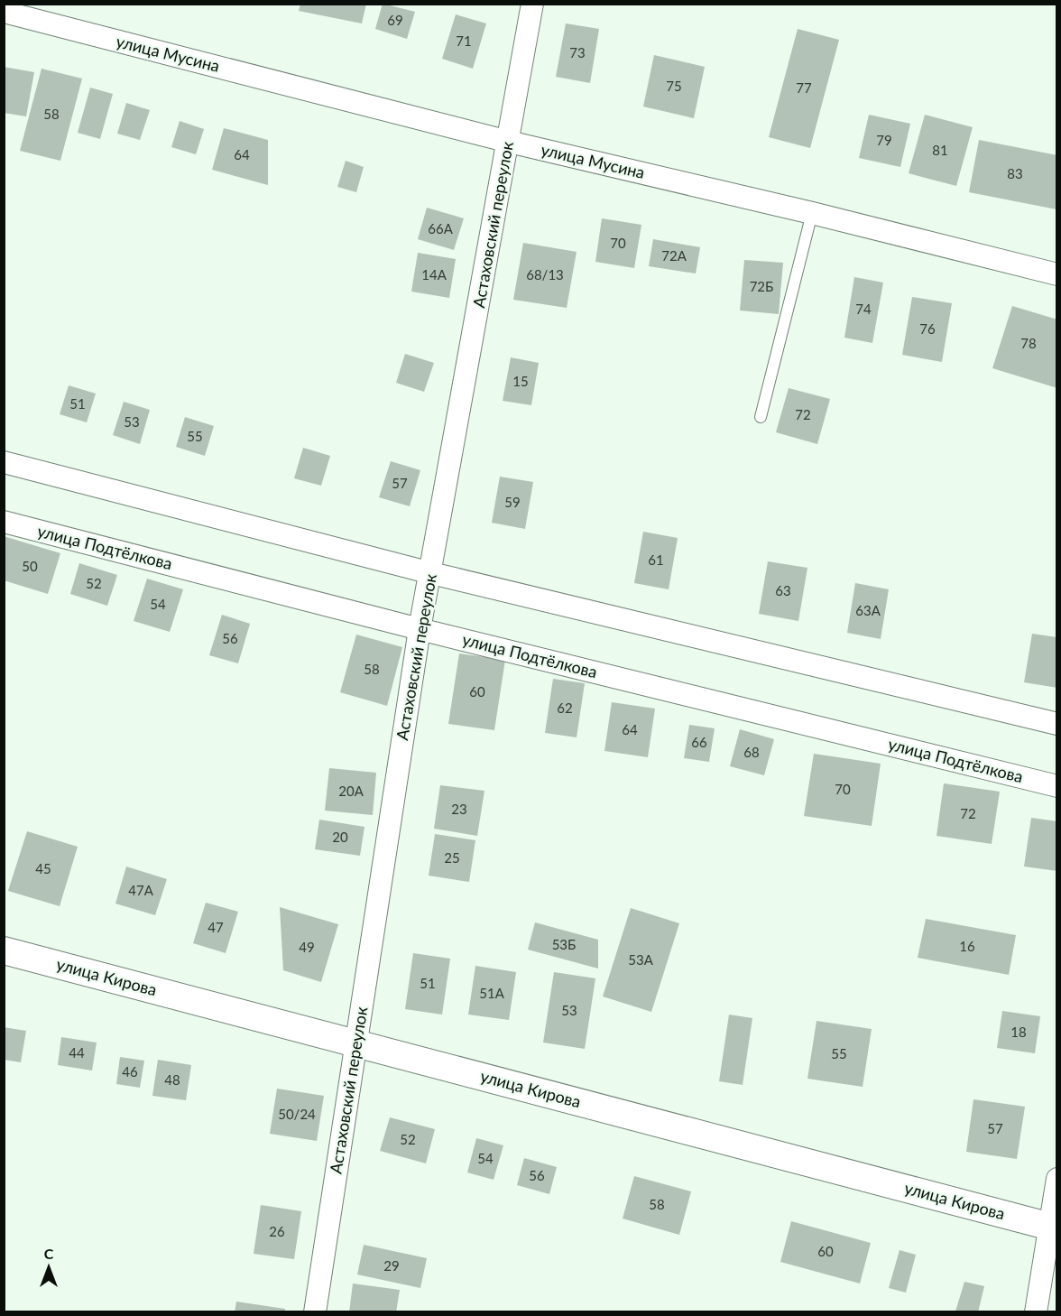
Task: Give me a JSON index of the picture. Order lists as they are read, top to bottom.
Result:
{
  "streets": {
    "street": [
      "улица Мусина",
      "Астаховский переулок",
      "улица Подтёлкова",
      "улица Кирова"
    ]
  },
  "crossings": [
    ["улица Мусина", "Астаховский переулок"],
    ["Астаховский переулок", "улица Подтёлкова"],
    ["Астаховский переулок", "улица Кирова"]
  ],
  "house_numbers": [
    "69",
    "71",
    "73",
    "75",
    "77",
    "58",
    "79",
    "81",
    "64",
    "83",
    "66А",
    "70",
    "72А",
    "14А",
    "68/13",
    "72Б",
    "74",
    "76",
    "78",
    "15",
    "51",
    "72",
    "53",
    "55",
    "57",
    "59",
    "61",
    "50",
    "52",
    "63",
    "54",
    "63А",
    "56",
    "58",
    "60",
    "62",
    "64",
    "66",
    "68",
    "70",
    "20А",
    "23",
    "72",
    "20",
    "25",
    "45",
    "47А",
    "47",
    "53Б",
    "16",
    "49",
    "53А",
    "51",
    "51А",
    "53",
    "18",
    "44",
    "55",
    "46",
    "48",
    "50/24",
    "57",
    "52",
    "54",
    "56",
    "58",
    "26",
    "60",
    "29"
  ],
  "north": "top"
}
